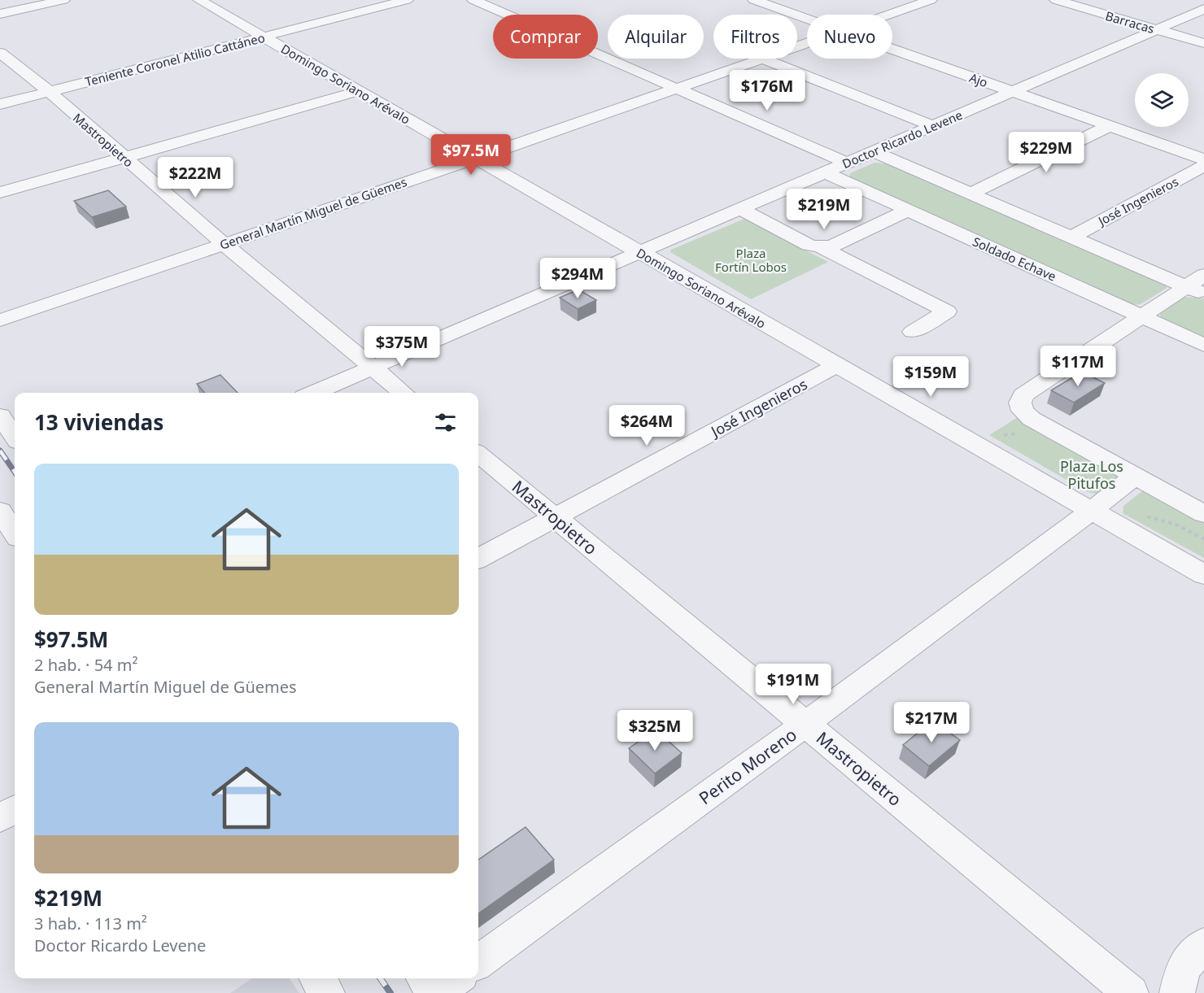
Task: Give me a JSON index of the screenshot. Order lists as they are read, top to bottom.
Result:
{
  "streets": {
    "street": [
      "Barracas",
      "Teniente Coronel Atilio Cattáneo",
      "Ajo",
      "Domingo Soriano Arévalo",
      "Doctor Ricardo Levene",
      "Mastropietro",
      "José Ingenieros",
      "General Martín Miguel de Güemes",
      "Soldado Echave",
      "Perito Moreno"
    ]
  },
  "crossings": [
    ["Barracas", "Doctor Ricardo Levene"],
    ["Teniente Coronel Atilio Cattáneo", "Domingo Soriano Arévalo"],
    ["Teniente Coronel Atilio Cattáneo", "Mastropietro"],
    ["Ajo", "Doctor Ricardo Levene"],
    ["Ajo", "José Ingenieros"],
    ["Domingo Soriano Arévalo", "Doctor Ricardo Levene"],
    ["Domingo Soriano Arévalo", "José Ingenieros"],
    ["Domingo Soriano Arévalo", "General Martín Miguel de Güemes"],
    ["Domingo Soriano Arévalo", "Perito Moreno"],
    ["Doctor Ricardo Levene", "Mastropietro"],
    ["Doctor Ricardo Levene", "Soldado Echave"],
    ["Mastropietro", "José Ingenieros"],
    ["Mastropietro", "General Martín Miguel de Güemes"],
    ["Mastropietro", "Perito Moreno"]
  ],
  "parks": ["Plaza Fortín Lobos", "Plaza Los Pitufos"],
  "page": {
    "chip": [
      "Comprar",
      "Alquilar",
      "Filtros",
      "Nuevo"
    ],
    "price": [
      "$176M",
      "$229M",
      "$97.5M",
      "$222M",
      "$219M",
      "$294M",
      "$375M",
      "$117M",
      "$159M",
      "$264M",
      "$191M",
      "$217M",
      "$325M"
    ],
    "heading": "13 viviendas",
    "list": [
      {
        "name": "$97.5M",
        "note": "2 hab. · 54 m² · General Martín Miguel de Güemes"
      },
      {
        "name": "$219M",
        "note": "3 hab. · 113 m² · Doctor Ricardo Levene"
      }
    ]
  }
}
